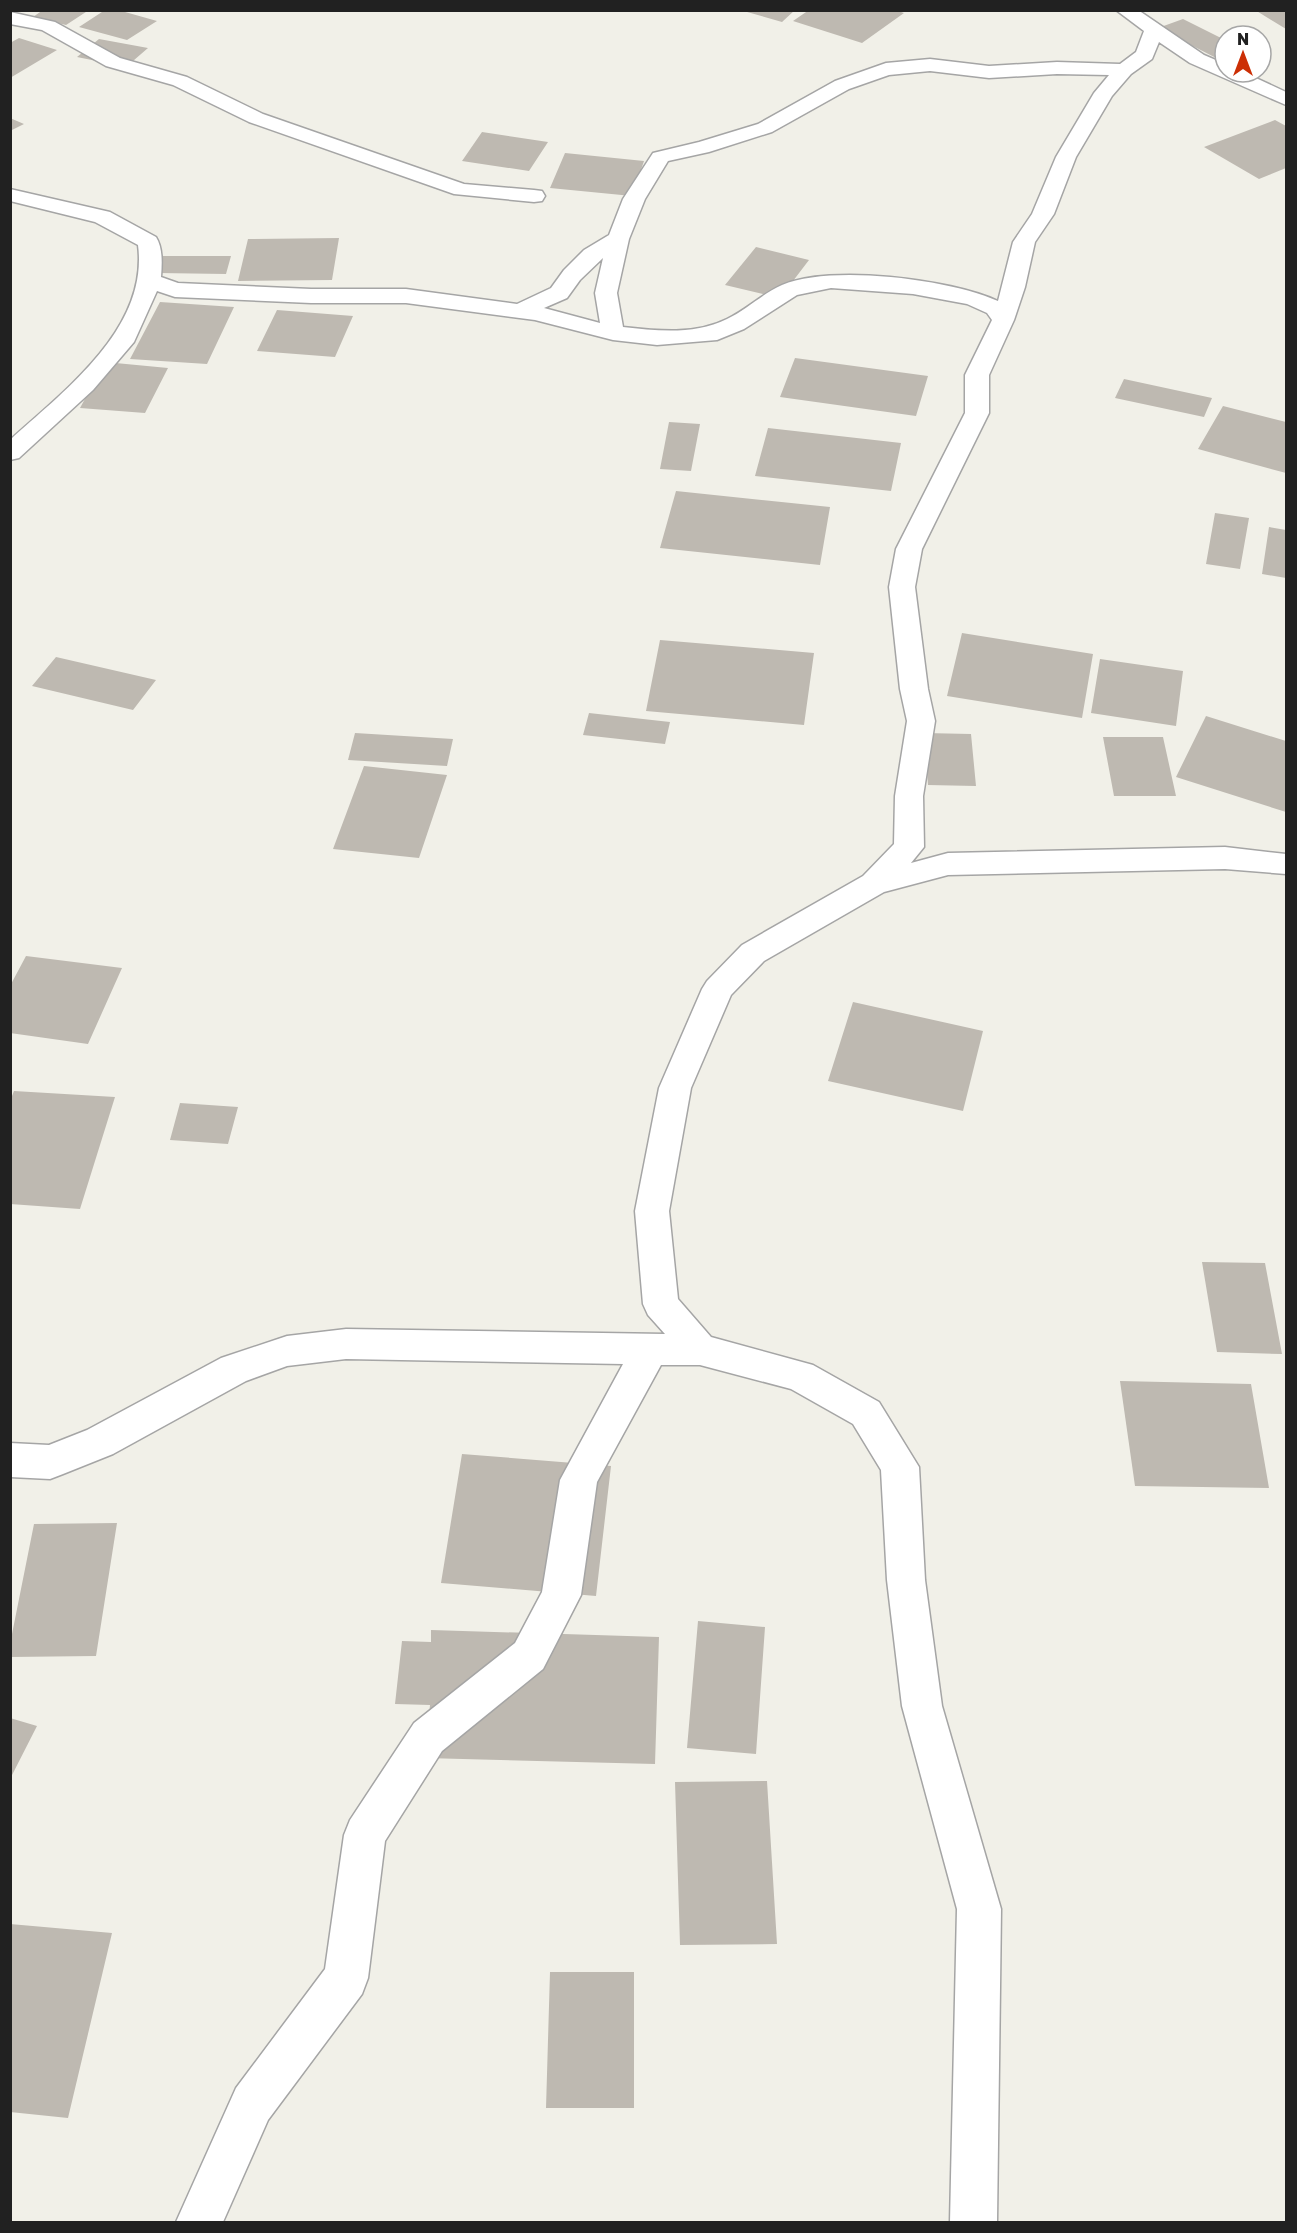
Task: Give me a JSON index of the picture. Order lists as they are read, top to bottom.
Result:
{
  "north": "top"
}
